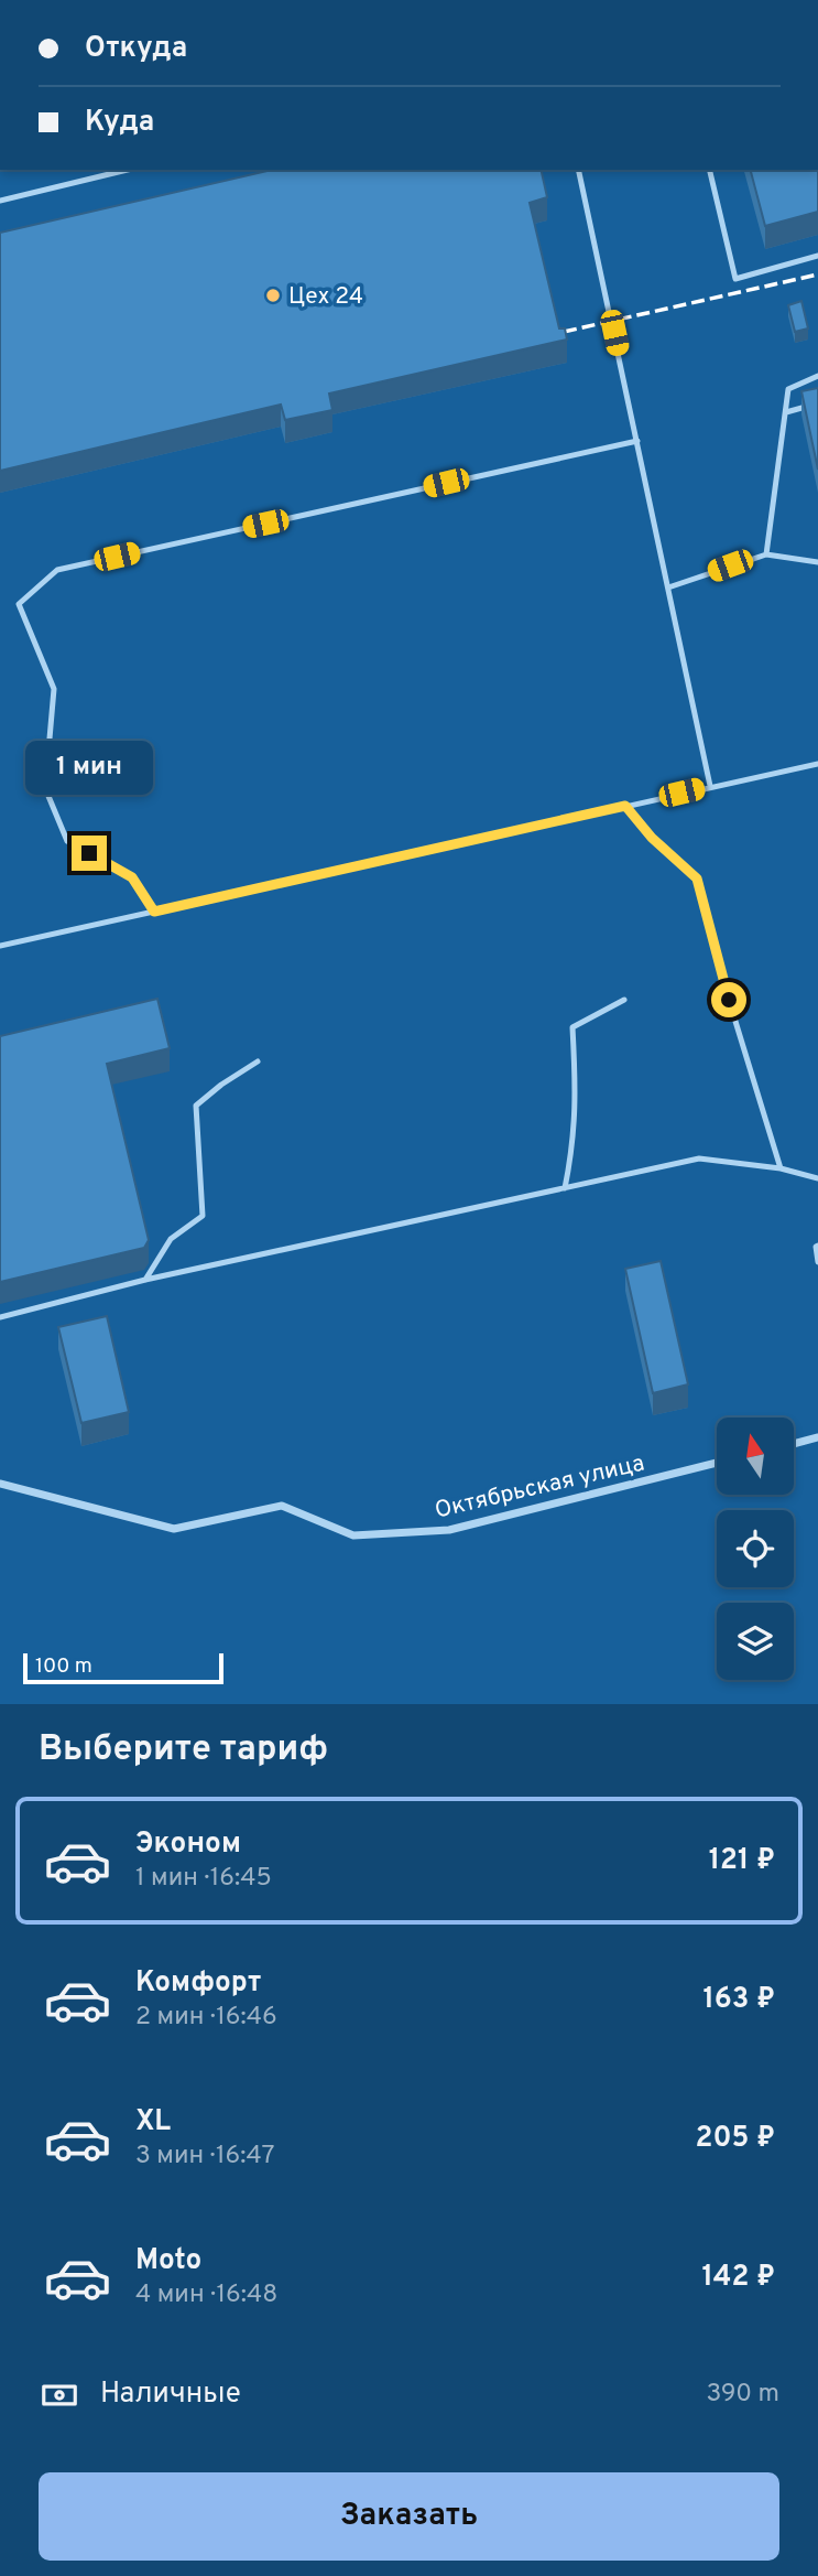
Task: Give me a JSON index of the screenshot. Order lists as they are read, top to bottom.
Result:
{
  "streets": {
    "street": ["Октябрьская улица"]
  },
  "places": ["Цех 24"],
  "scale_bar": "100 m",
  "north": "top",
  "page": {
    "banner": ["Откуда", "Куда"],
    "bubble": "1 мин",
    "scale": "100 m",
    "heading": "Выберите тариф",
    "list": [
      {
        "name": "Эконом",
        "note": "1 мин · 16:45",
        "value": "121 ₽"
      },
      {
        "name": "Комфорт",
        "note": "2 мин · 16:46",
        "value": "163 ₽"
      },
      {
        "name": "XL",
        "note": "3 мин · 16:47",
        "value": "205 ₽"
      },
      {
        "name": "Moto",
        "note": "4 мин · 16:48",
        "value": "142 ₽"
      }
    ],
    "pay": ["Наличные", "390 m"],
    "buttons": "Заказать"
  }
}
